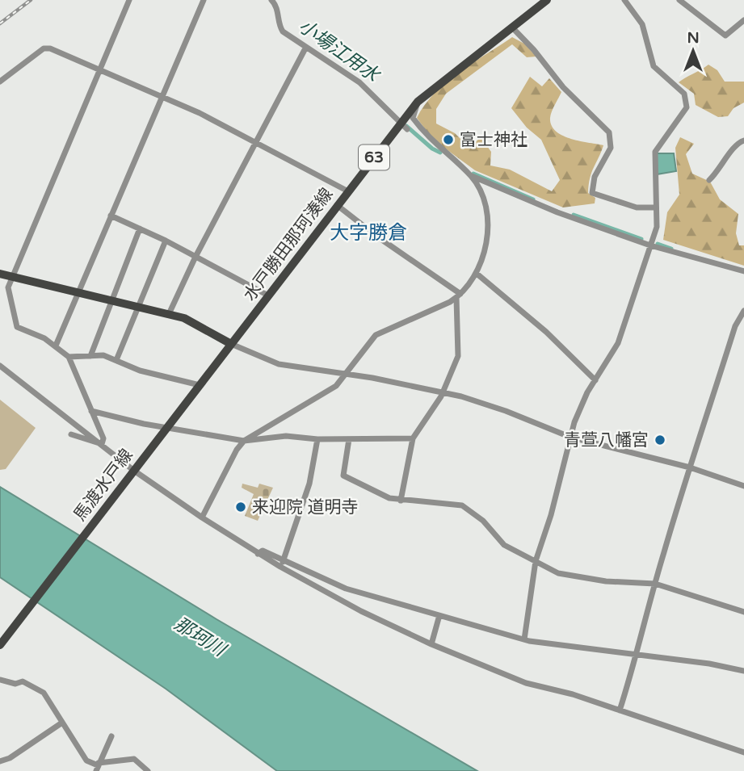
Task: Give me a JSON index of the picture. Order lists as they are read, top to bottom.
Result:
{
  "streets": {
    "main road": ["63", "水戸勝田那珂湊線", "馬渡水戸線"]
  },
  "crossings": [
    ["水戸勝田那珂湊線", "馬渡水戸線"]
  ],
  "districts": ["大字勝倉"],
  "water": ["小場江用水", "那珂川"],
  "places": ["富士神社", "青萱八幡宮", "来迎院 道明寺"],
  "north": "top"
}
